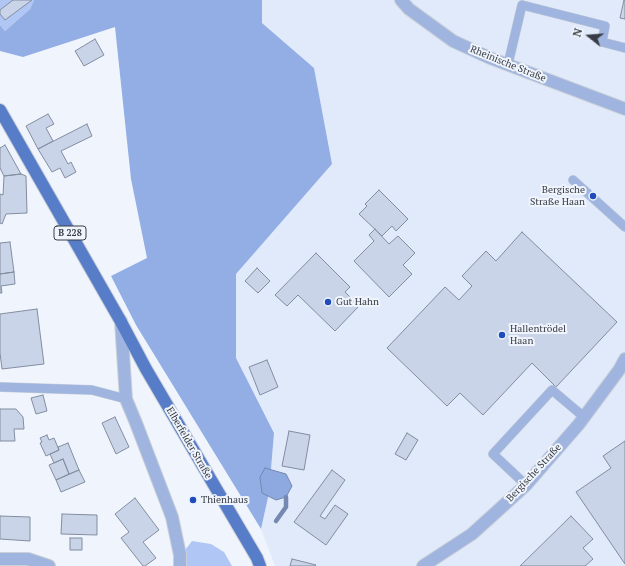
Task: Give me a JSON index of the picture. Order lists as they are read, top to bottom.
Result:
{
  "streets": {
    "main road": ["B 228", "Elberfelder Straße"],
    "street": ["Rheinische Straße", "Bergische Straße"]
  },
  "places": [
    "Bergische Straße Haan",
    "Gut Hahn",
    "Hallentrödel Haan",
    "Thienhaus"
  ],
  "north": "left"
}
